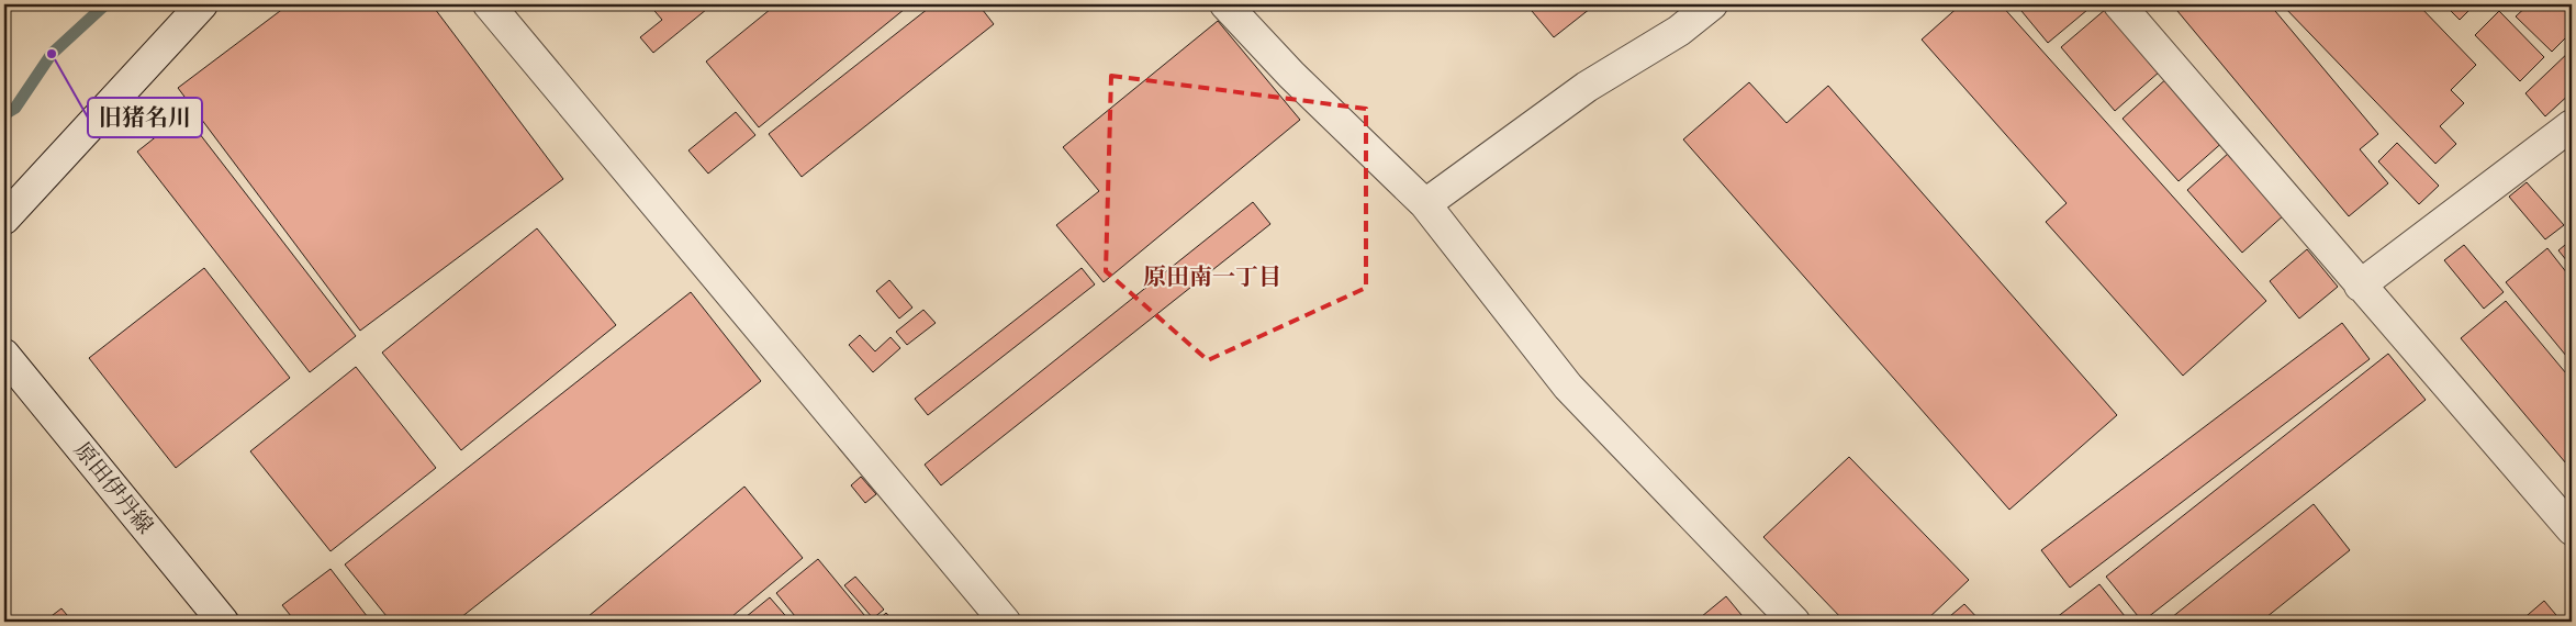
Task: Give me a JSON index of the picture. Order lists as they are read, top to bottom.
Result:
{
  "streets": {
    "street": ["原田伊丹線"]
  },
  "districts": ["原田南一丁目"],
  "places": ["旧猪名川"]
}
